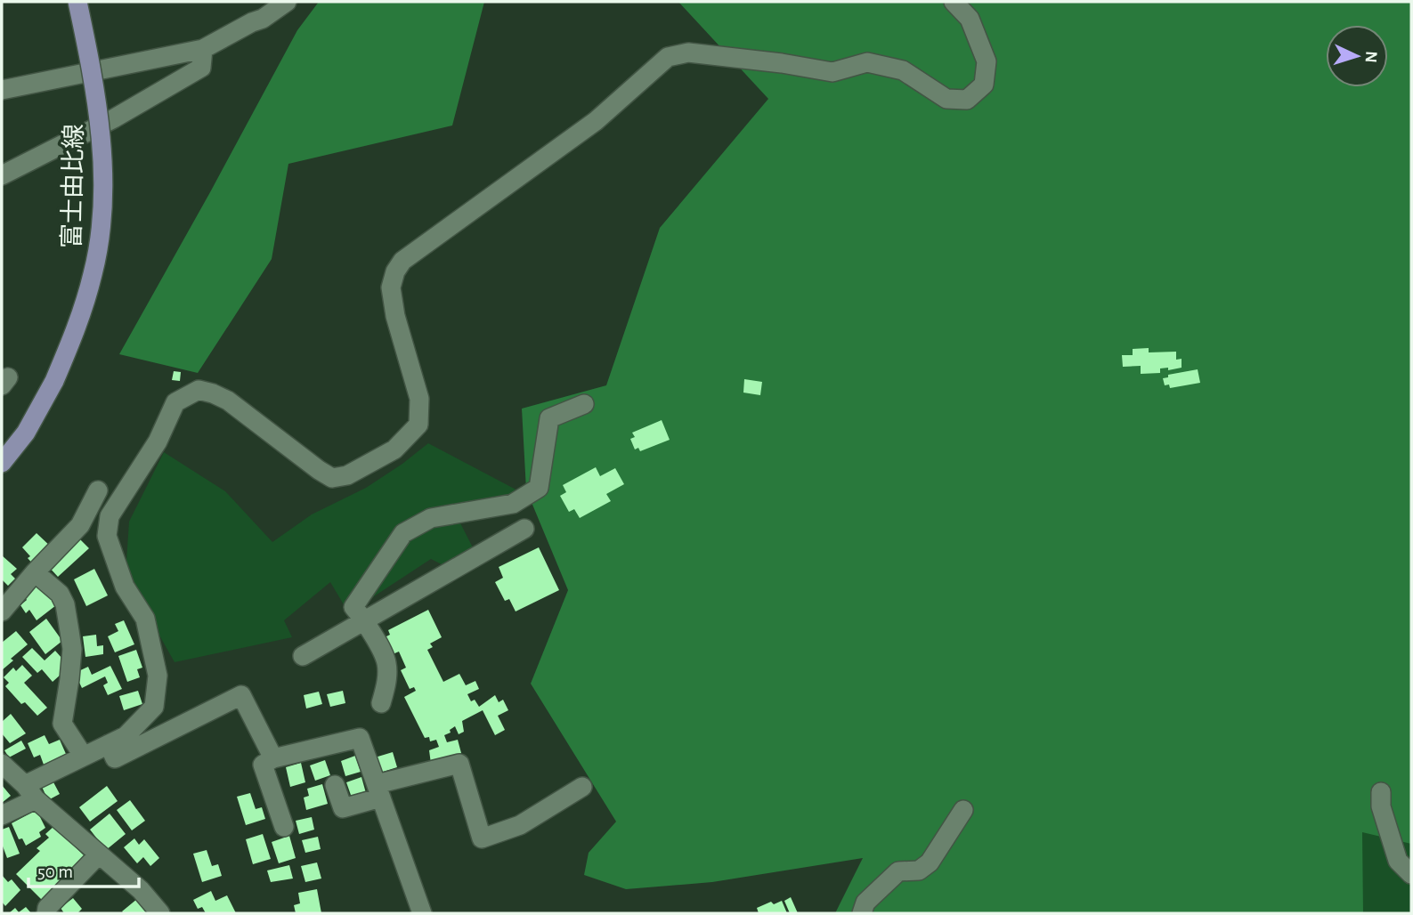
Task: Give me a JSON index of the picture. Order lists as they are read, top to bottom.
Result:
{
  "streets": {
    "main road": ["富士由比線"]
  },
  "scale_bar": "50 m",
  "north": "right"
}
